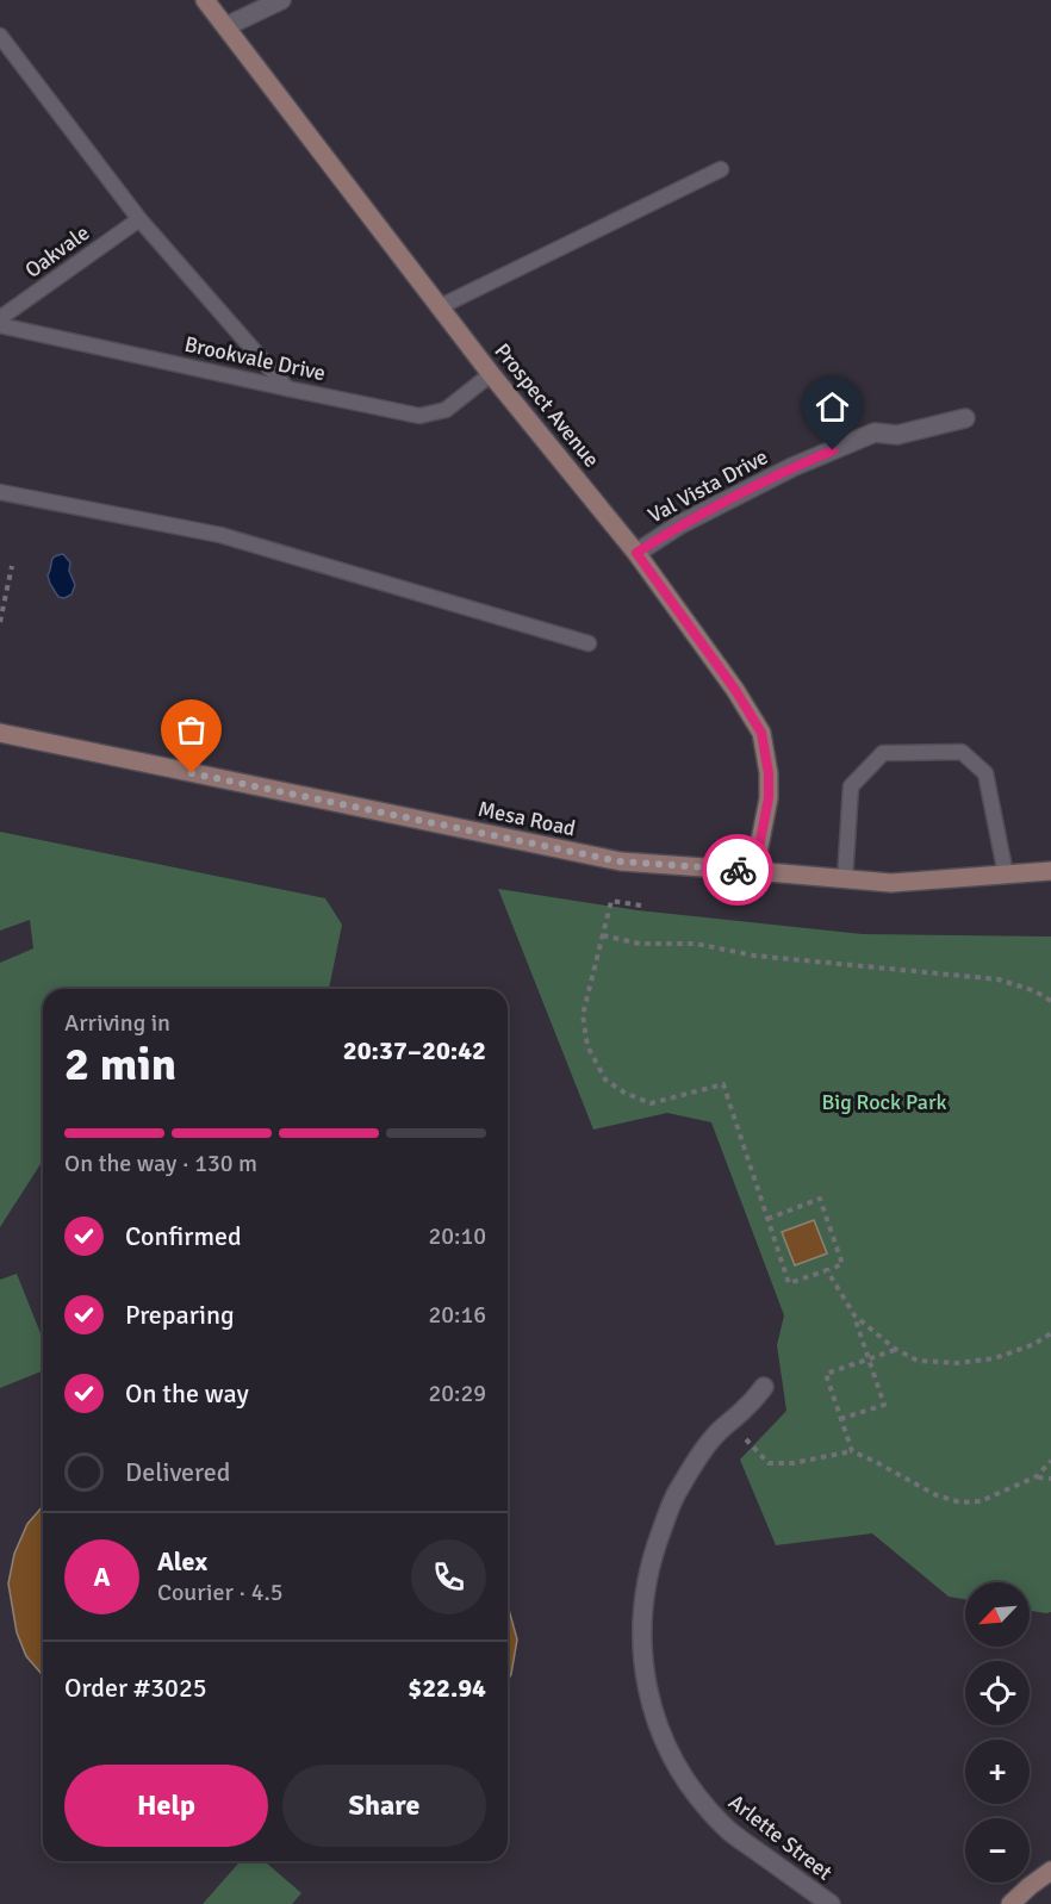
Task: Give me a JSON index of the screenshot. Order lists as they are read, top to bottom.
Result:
{
  "streets": {
    "street": [
      "Prospect Avenue",
      "Val Vista Drive",
      "Mesa Road",
      "Arlette Street"
    ],
    "lane": ["Oakvale", "Brookvale Drive"]
  },
  "crossings": [
    ["Brookvale Drive", "Prospect Avenue"],
    ["Prospect Avenue", "Val Vista Drive"],
    ["Prospect Avenue", "Mesa Road"]
  ],
  "parks": ["Big Rock Park"],
  "north": "bottom left",
  "page": {
    "heading": ["2 min", "Arriving in", "20:37–20:42"],
    "panel": [
      "Alex",
      "Courier · 4.5",
      "Order #3025",
      "$22.94"
    ],
    "bar": "On the way · 130 m",
    "list": [
      ["Confirmed", "20:10"],
      ["Preparing", "20:16"],
      ["On the way", "20:29"],
      "Delivered"
    ],
    "round": "A",
    "map_buttons": ["+", "−"],
    "buttons": ["Help", "Share"]
  }
}
